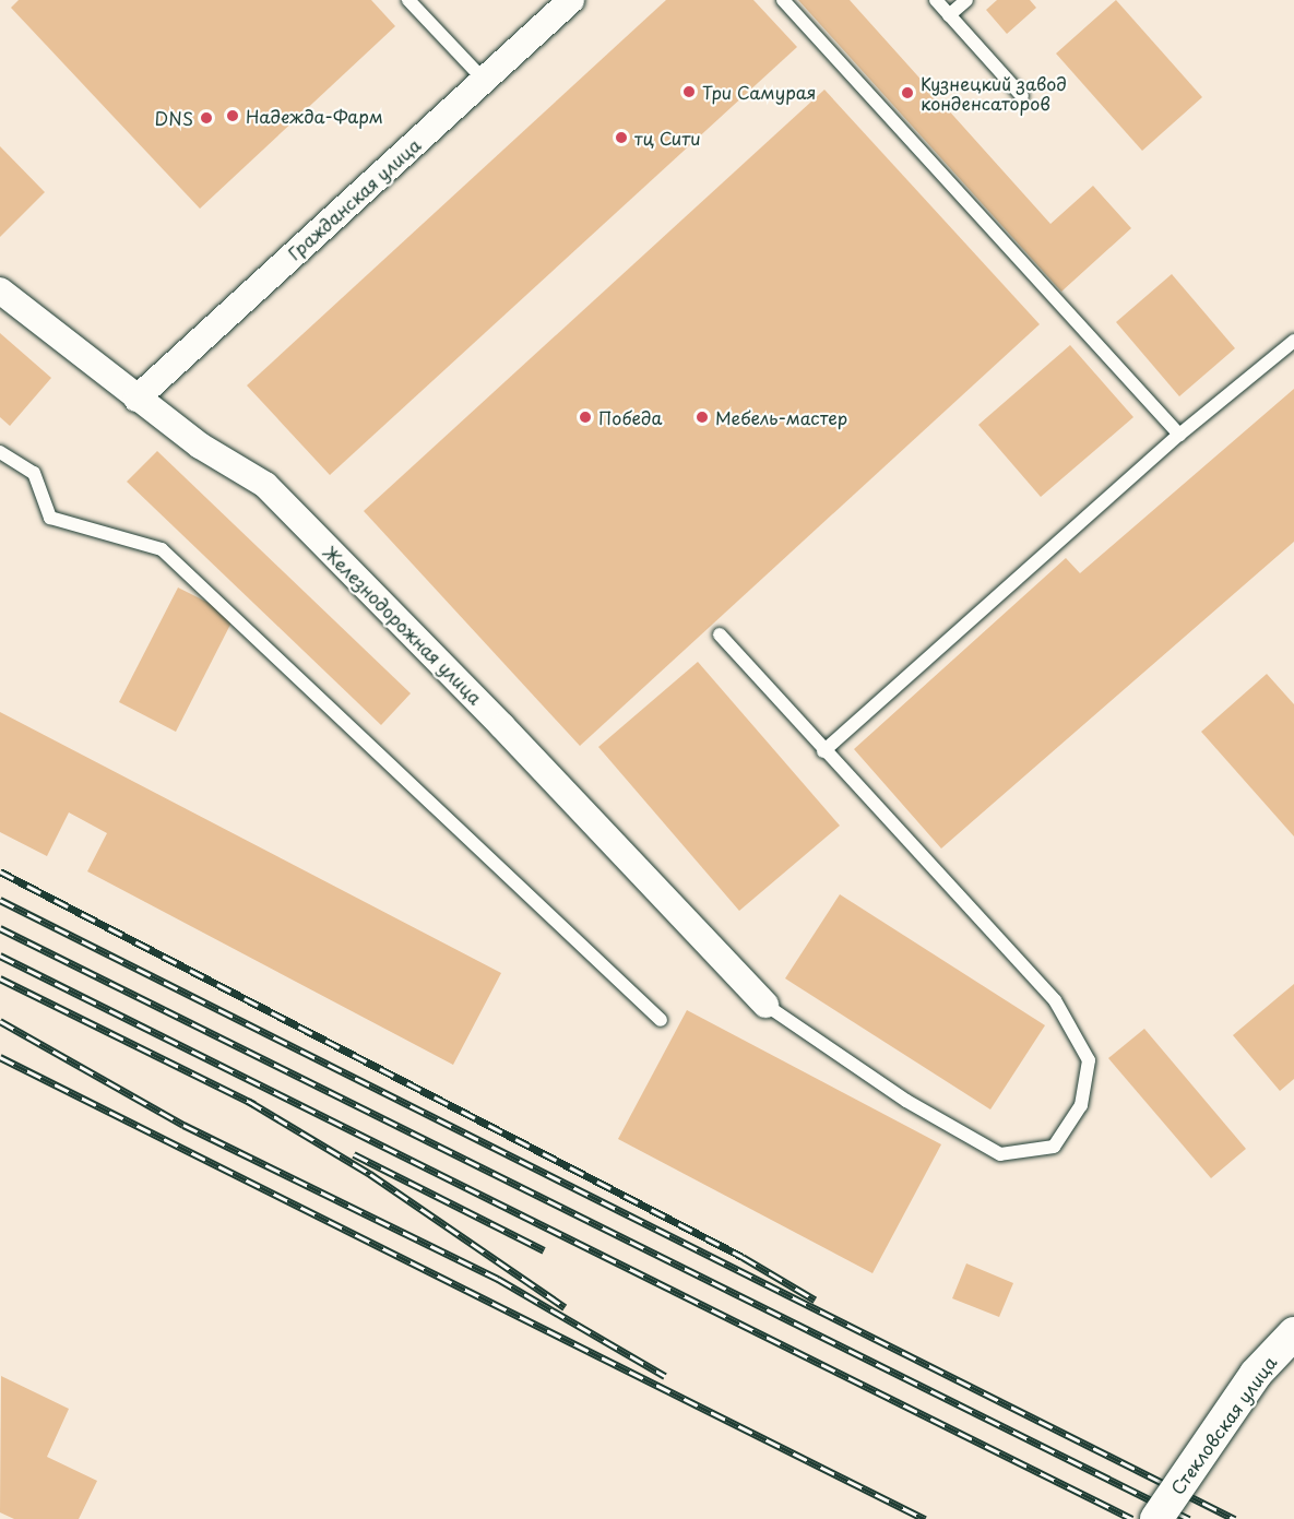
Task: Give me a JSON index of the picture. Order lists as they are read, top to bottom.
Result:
{
  "streets": {
    "street": ["Гражданская улица", "Железнодорожная улица", "Стекловская улица"]
  },
  "crossings": [
    ["Гражданская улица", "Железнодорожная улица"]
  ],
  "places": [
    "Три Самурая",
    "Кузнецкий завод конденсаторов",
    "Надежда-Фарм",
    "DNS",
    "тц Сити",
    "Победа",
    "Мебель-мастер"
  ]
}
